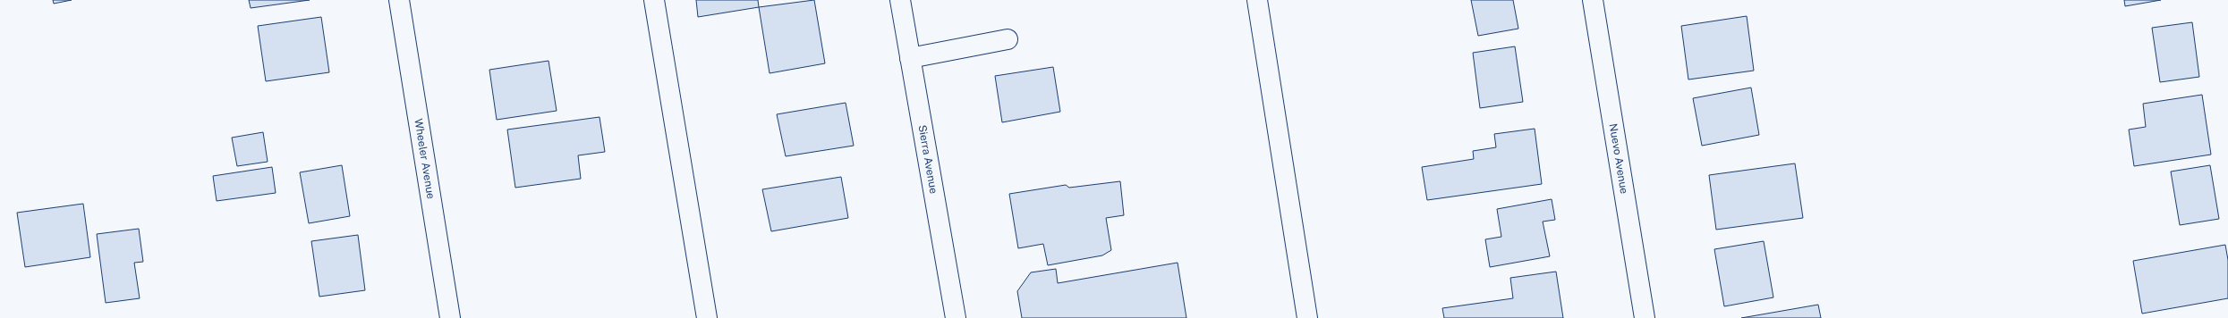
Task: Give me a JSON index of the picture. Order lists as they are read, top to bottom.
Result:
{
  "streets": {
    "street": ["Wheeler Avenue", "Sierra Avenue", "Nuevo Avenue"]
  }
}
